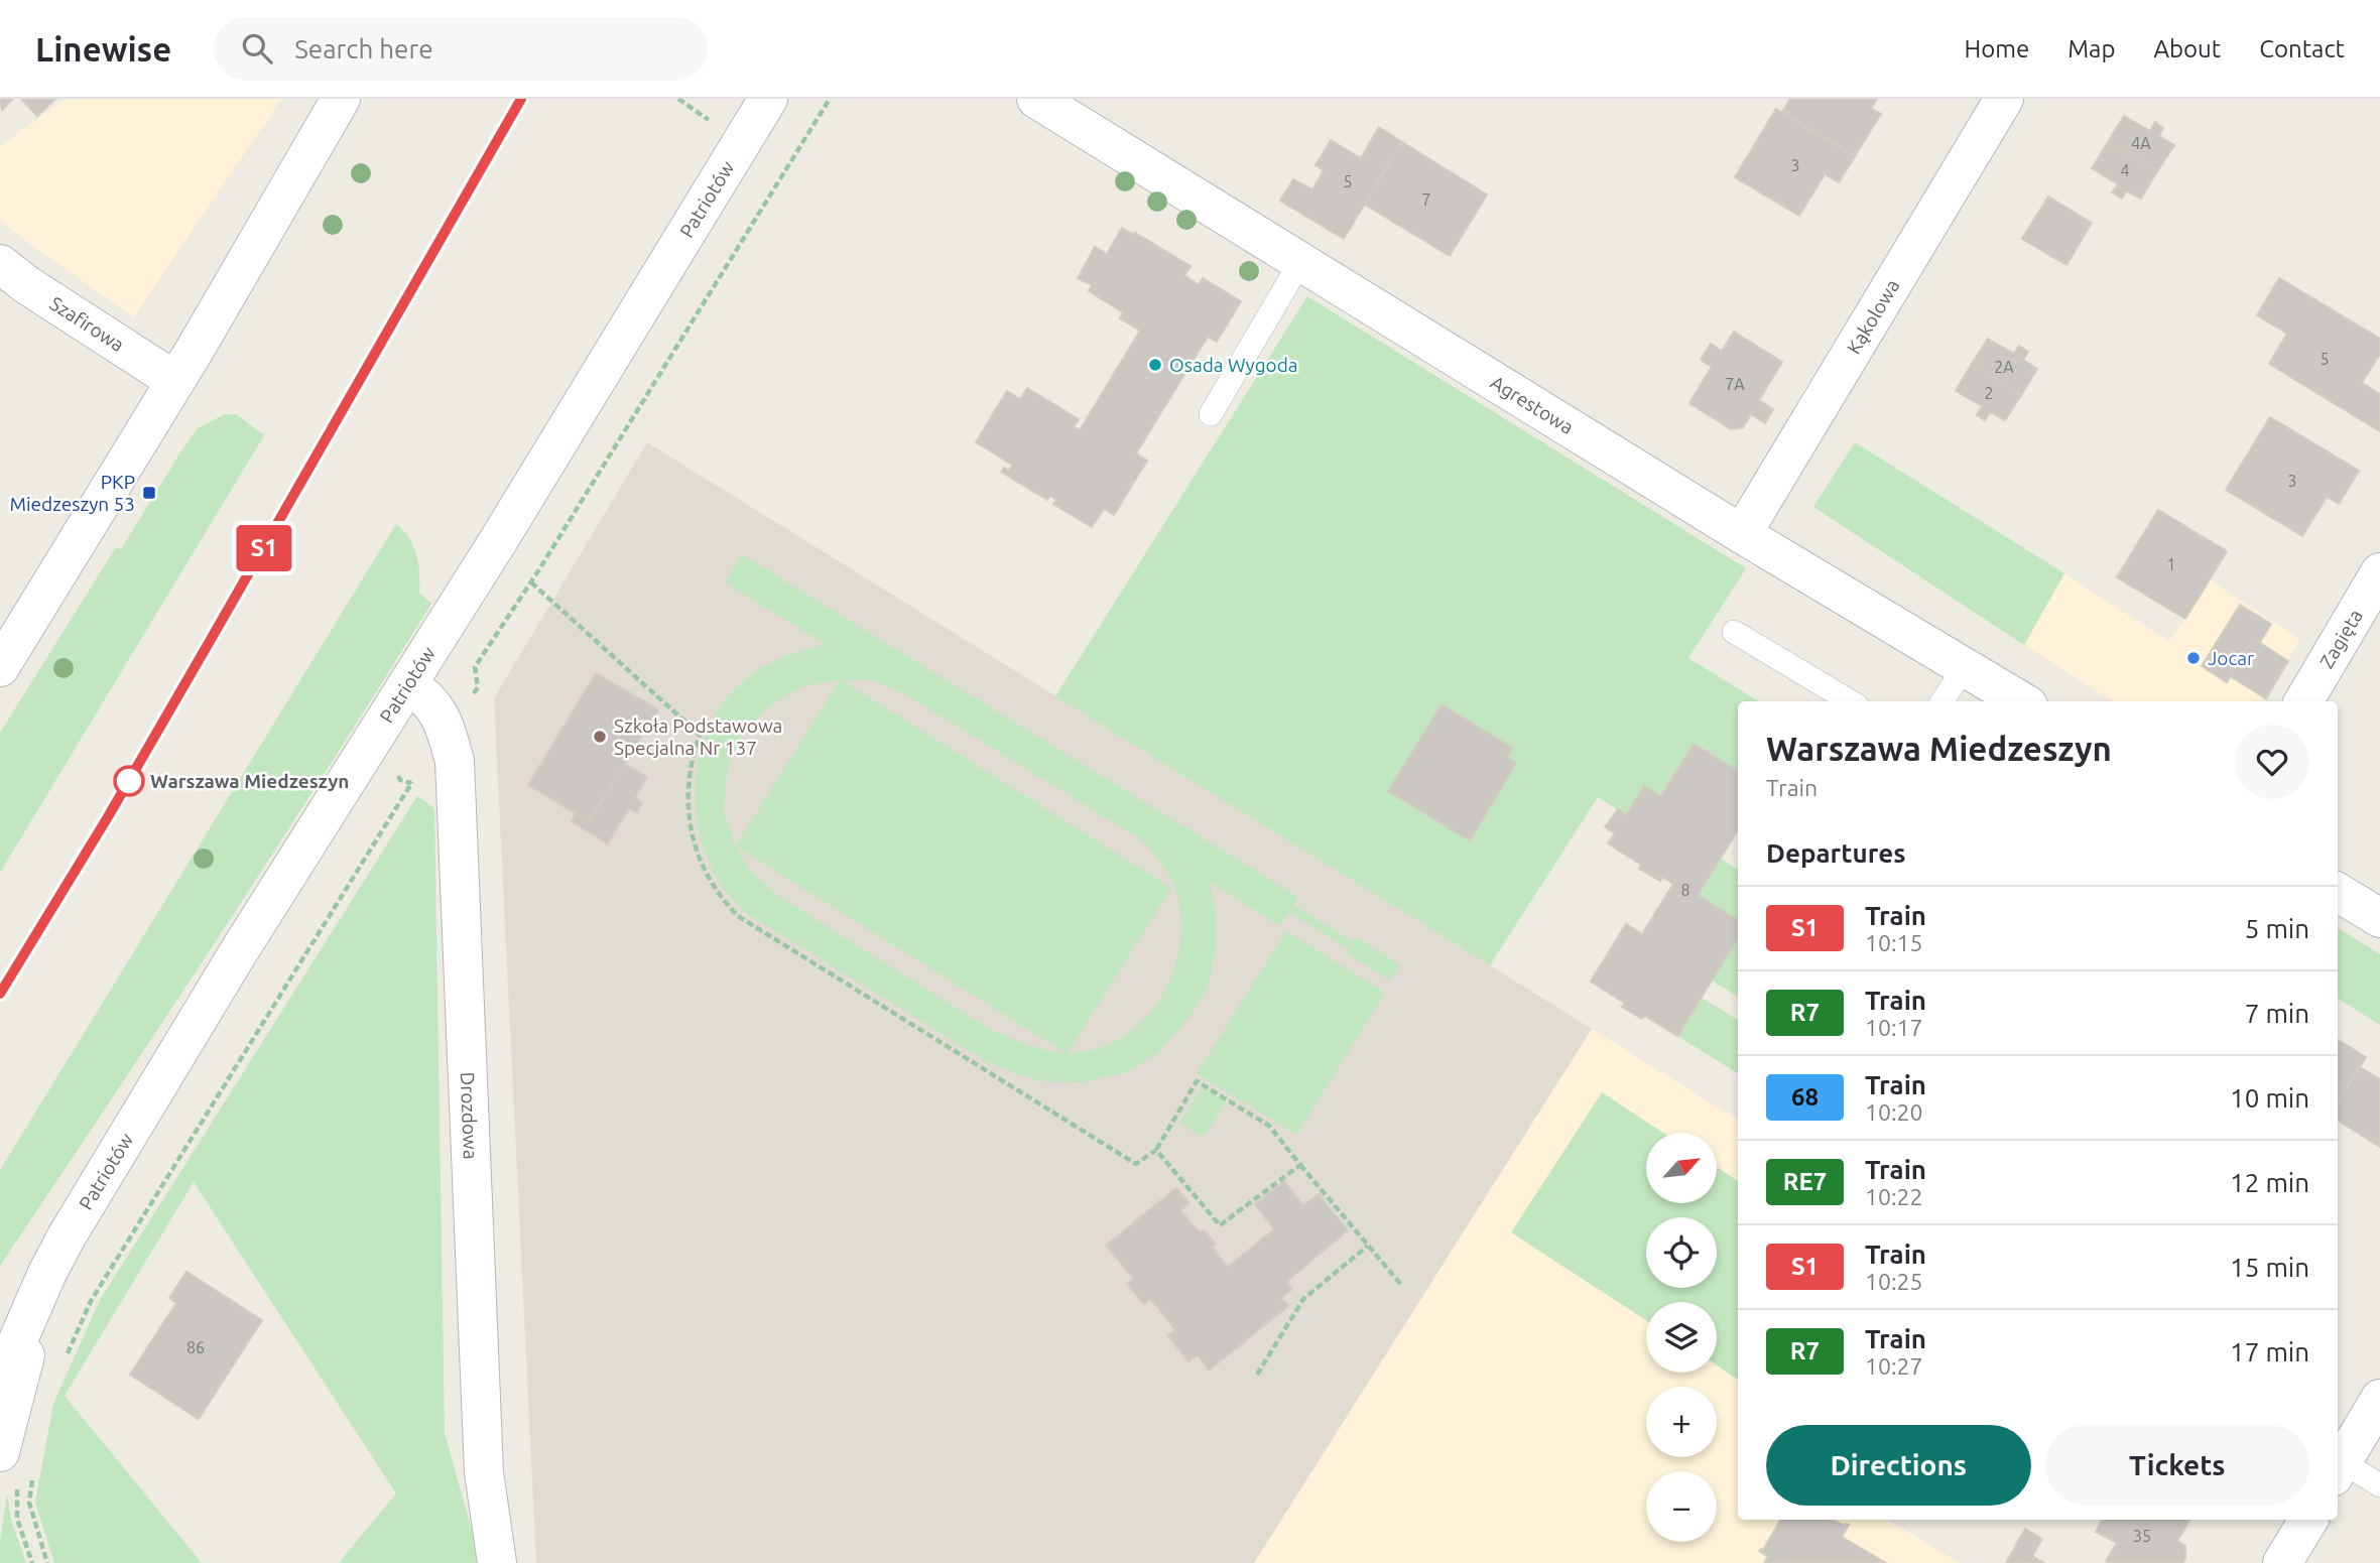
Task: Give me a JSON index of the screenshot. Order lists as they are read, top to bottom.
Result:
{
  "streets": {
    "street": [
      "Patriotów",
      "Kąkolowa",
      "Szafirowa",
      "Agrestowa",
      "Zagięta",
      "Drozdowa"
    ]
  },
  "crossings": [
    ["Patriotów", "Drozdowa"],
    ["Kąkolowa", "Agrestowa"]
  ],
  "places": {
    "other": [
      "Osada Wygoda",
      "Jocar",
      "Szkoła Podstawowa Specjalna Nr 137",
      "Warszawa Miedzeszyn"
    ],
    "transit": ["PKP Miedzeszyn 53"]
  },
  "house_numbers": [
    "4A",
    "3",
    "4",
    "5",
    "7",
    "5",
    "2A",
    "7A",
    "2",
    "3",
    "1",
    "8",
    "86",
    "35"
  ],
  "north": "top right",
  "page": {
    "header": "Linewise",
    "search": "Search here",
    "nav": [
      "Home",
      "Map",
      "About",
      "Contact"
    ],
    "on_map": "S1",
    "heading": [
      ["Warszawa Miedzeszyn", "Train"],
      "Departures"
    ],
    "list": [
      {
        "mark": "S1",
        "name": "Train",
        "note": "10:15",
        "value": "5 min"
      },
      {
        "mark": "R7",
        "name": "Train",
        "note": "10:17",
        "value": "7 min"
      },
      {
        "mark": "68",
        "name": "Train",
        "note": "10:20",
        "value": "10 min"
      },
      {
        "mark": "RE7",
        "name": "Train",
        "note": "10:22",
        "value": "12 min"
      },
      {
        "mark": "S1",
        "name": "Train",
        "note": "10:25",
        "value": "15 min"
      },
      {
        "mark": "R7",
        "name": "Train",
        "note": "10:27",
        "value": "17 min"
      }
    ],
    "map_buttons": ["+", "−"],
    "buttons": ["Directions", "Tickets"]
  }
}
